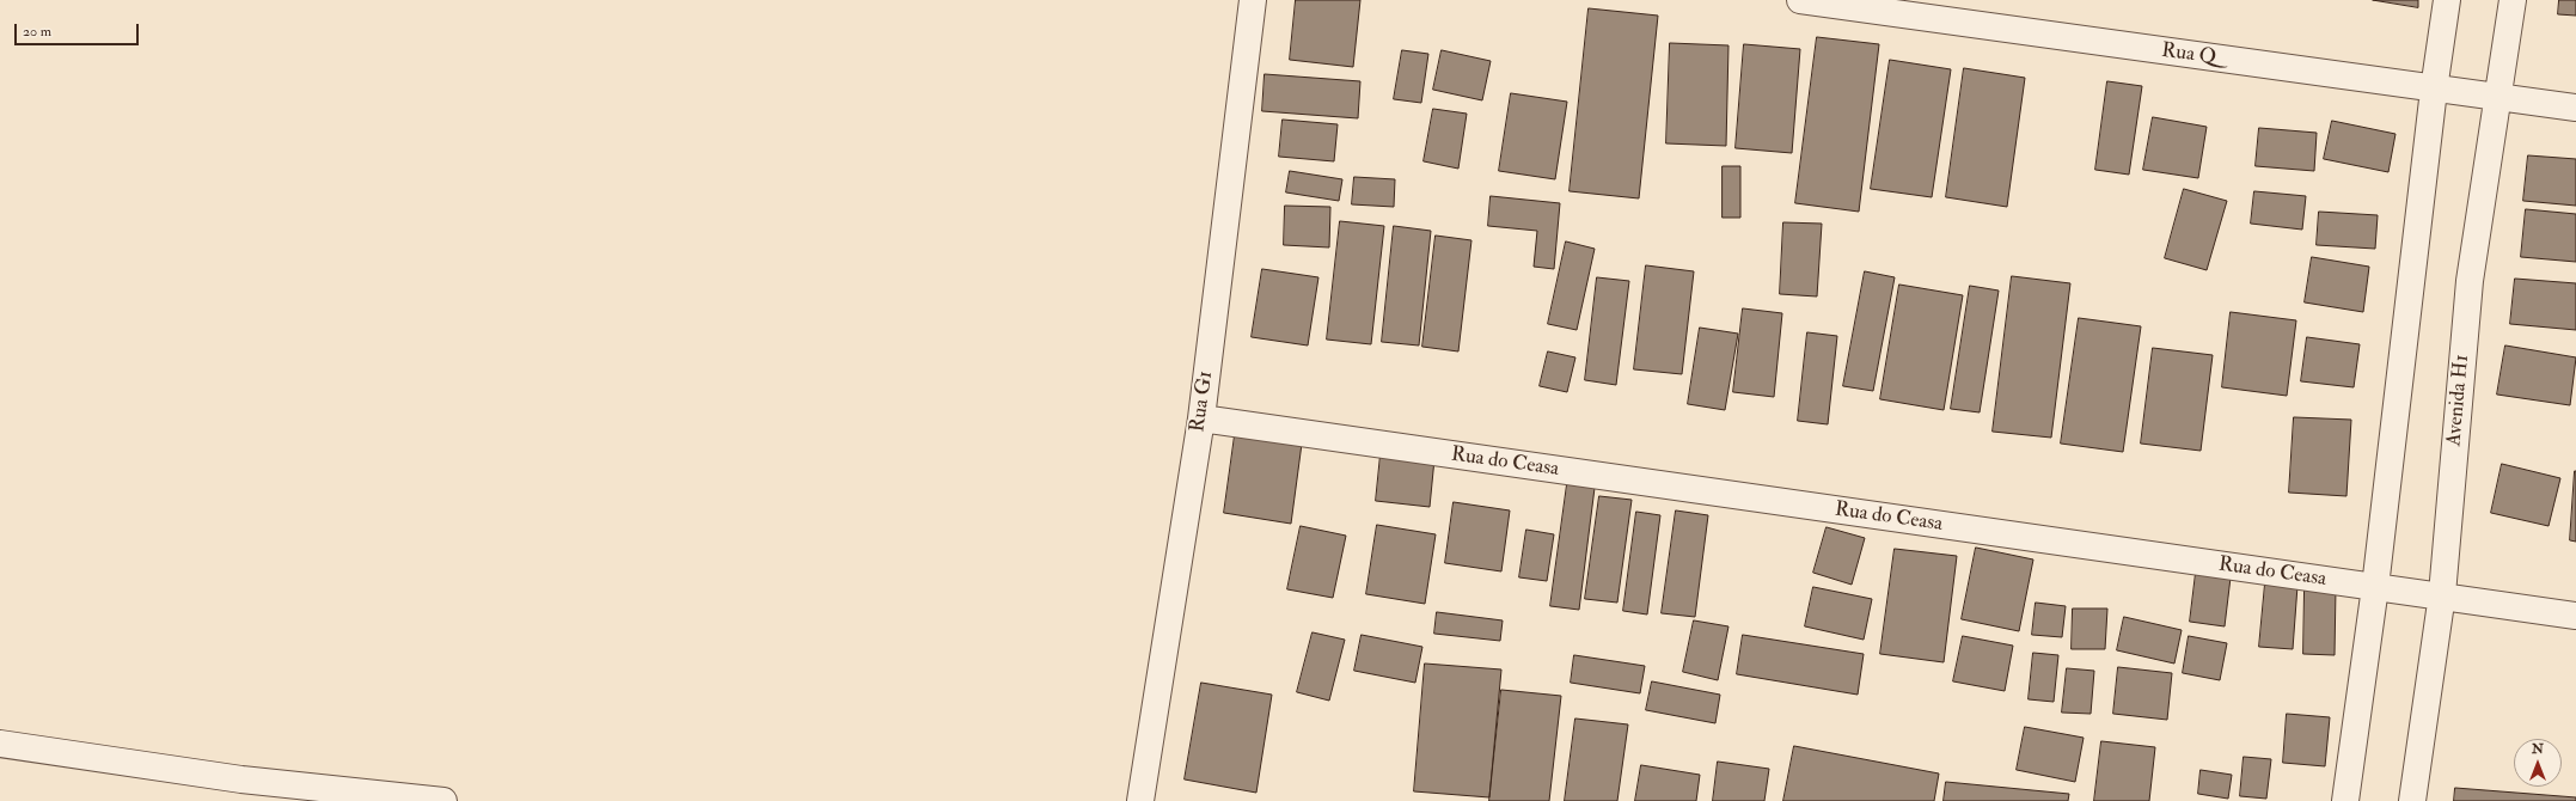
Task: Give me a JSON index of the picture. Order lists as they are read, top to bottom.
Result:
{
  "streets": {
    "street": [
      "Rua Q",
      "Avenida H1",
      "Rua G1",
      "Rua do Ceasa"
    ]
  },
  "crossings": [
    ["Rua Q", "Avenida H1"],
    ["Avenida H1", "Rua do Ceasa"],
    ["Rua G1", "Rua do Ceasa"]
  ],
  "scale_bar": "20 m",
  "north": "top"
}
